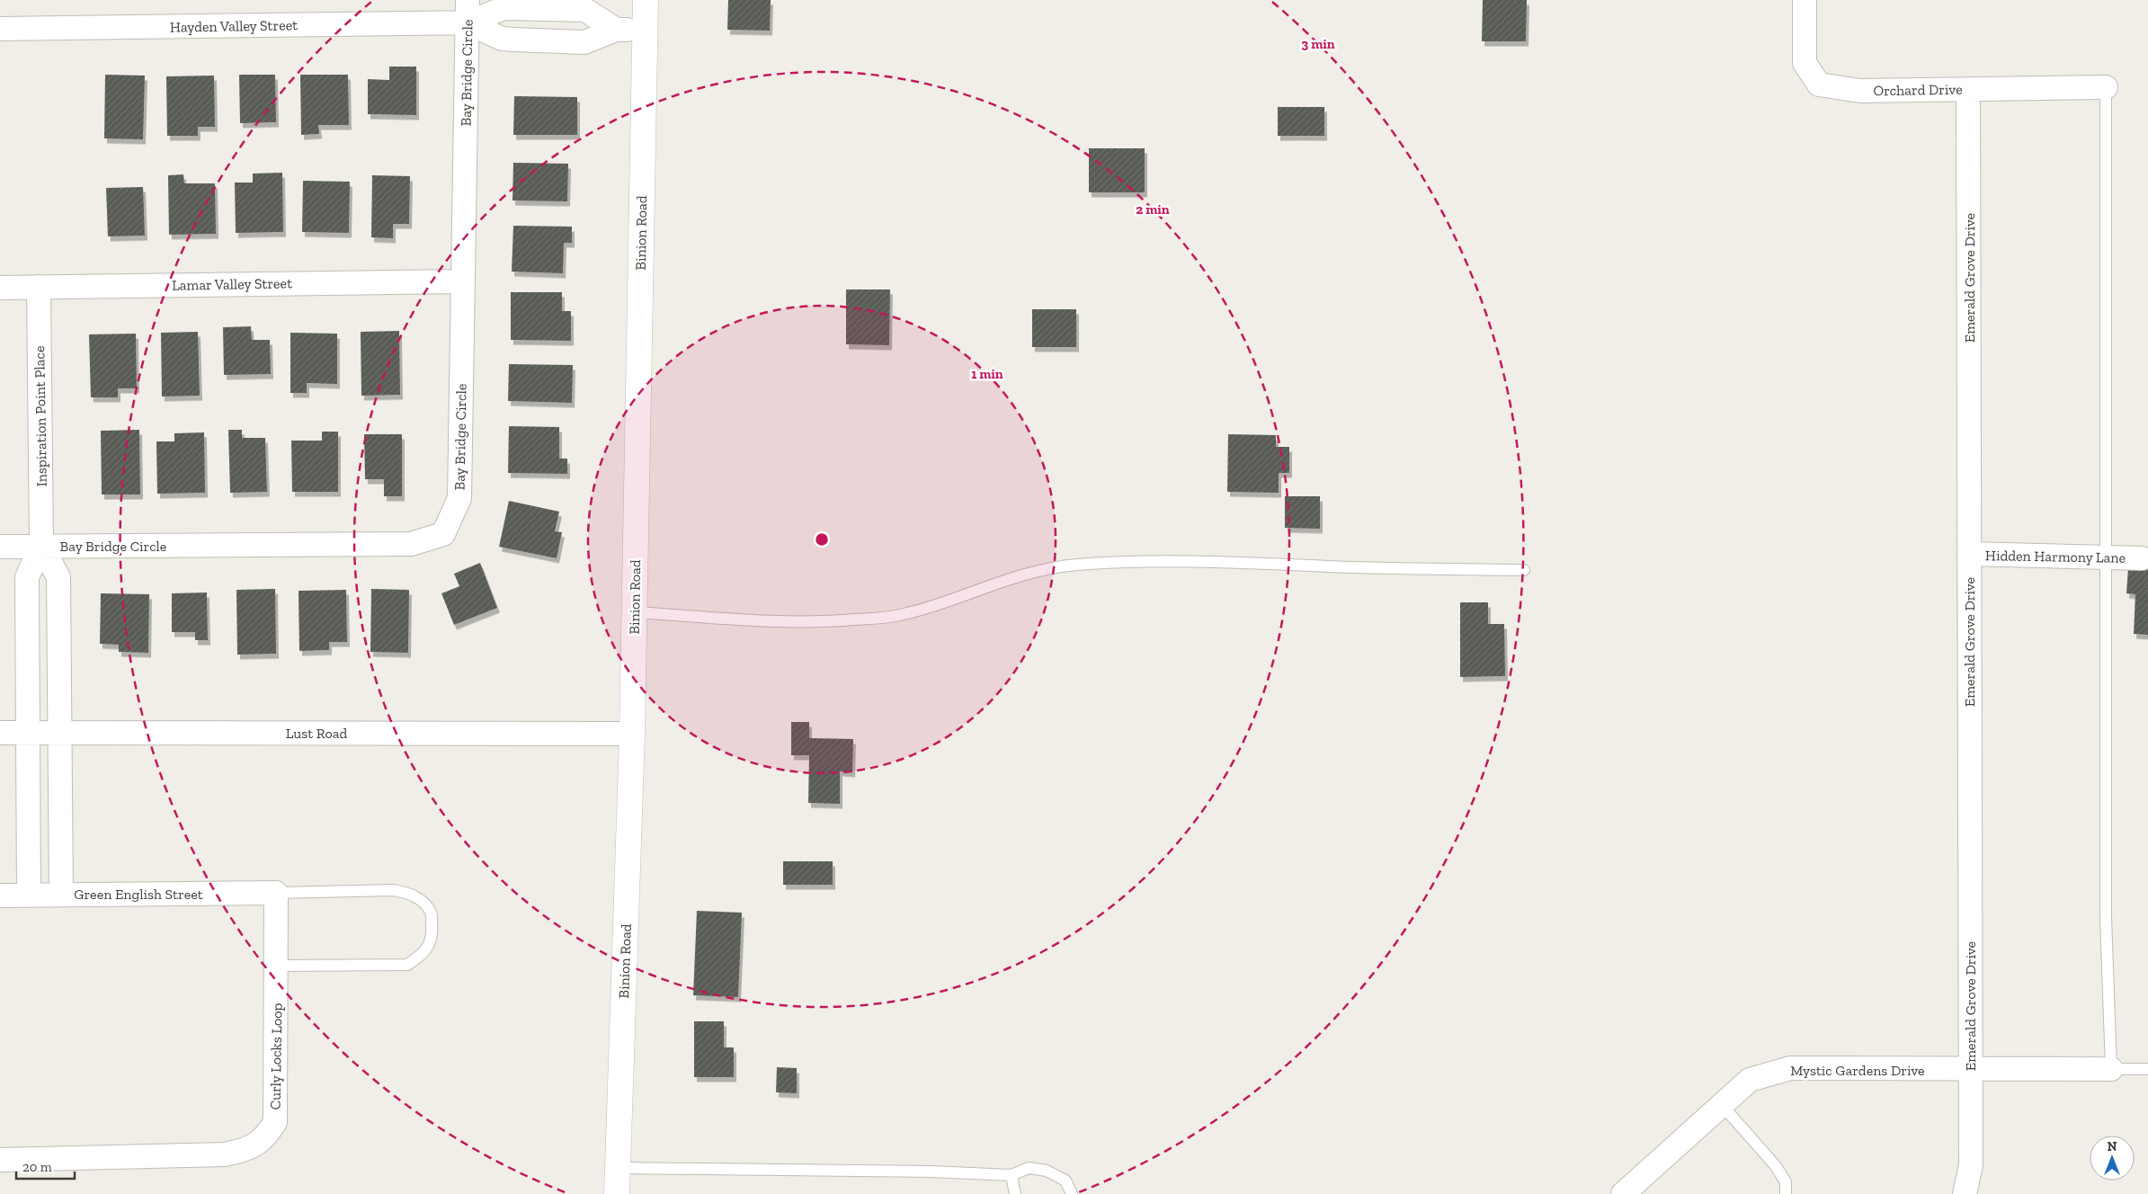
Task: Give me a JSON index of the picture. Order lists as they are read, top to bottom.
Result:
{
  "streets": {
    "main road": ["Binion Road"],
    "street": [
      "Hayden Valley Street",
      "Bay Bridge Circle",
      "Orchard Drive",
      "Emerald Grove Drive",
      "Lamar Valley Street",
      "Inspiration Point Place",
      "Hidden Harmony Lane",
      "Lust Road",
      "Green English Street",
      "Curly Locks Loop",
      "Mystic Gardens Drive"
    ]
  },
  "crossings": [
    ["Hayden Valley Street", "Bay Bridge Circle"],
    ["Hayden Valley Street", "Binion Road"],
    ["Bay Bridge Circle", "Lamar Valley Street"],
    ["Bay Bridge Circle", "Inspiration Point Place"],
    ["Orchard Drive", "Emerald Grove Drive"],
    ["Binion Road", "Lust Road"],
    ["Emerald Grove Drive", "Hidden Harmony Lane"],
    ["Emerald Grove Drive", "Mystic Gardens Drive"],
    ["Lamar Valley Street", "Inspiration Point Place"],
    ["Inspiration Point Place", "Lust Road"],
    ["Inspiration Point Place", "Green English Street"],
    ["Green English Street", "Curly Locks Loop"]
  ],
  "scale_bar": "20 m",
  "north": "top",
  "rings": ["3 min", "2 min", "1 min"]
}
